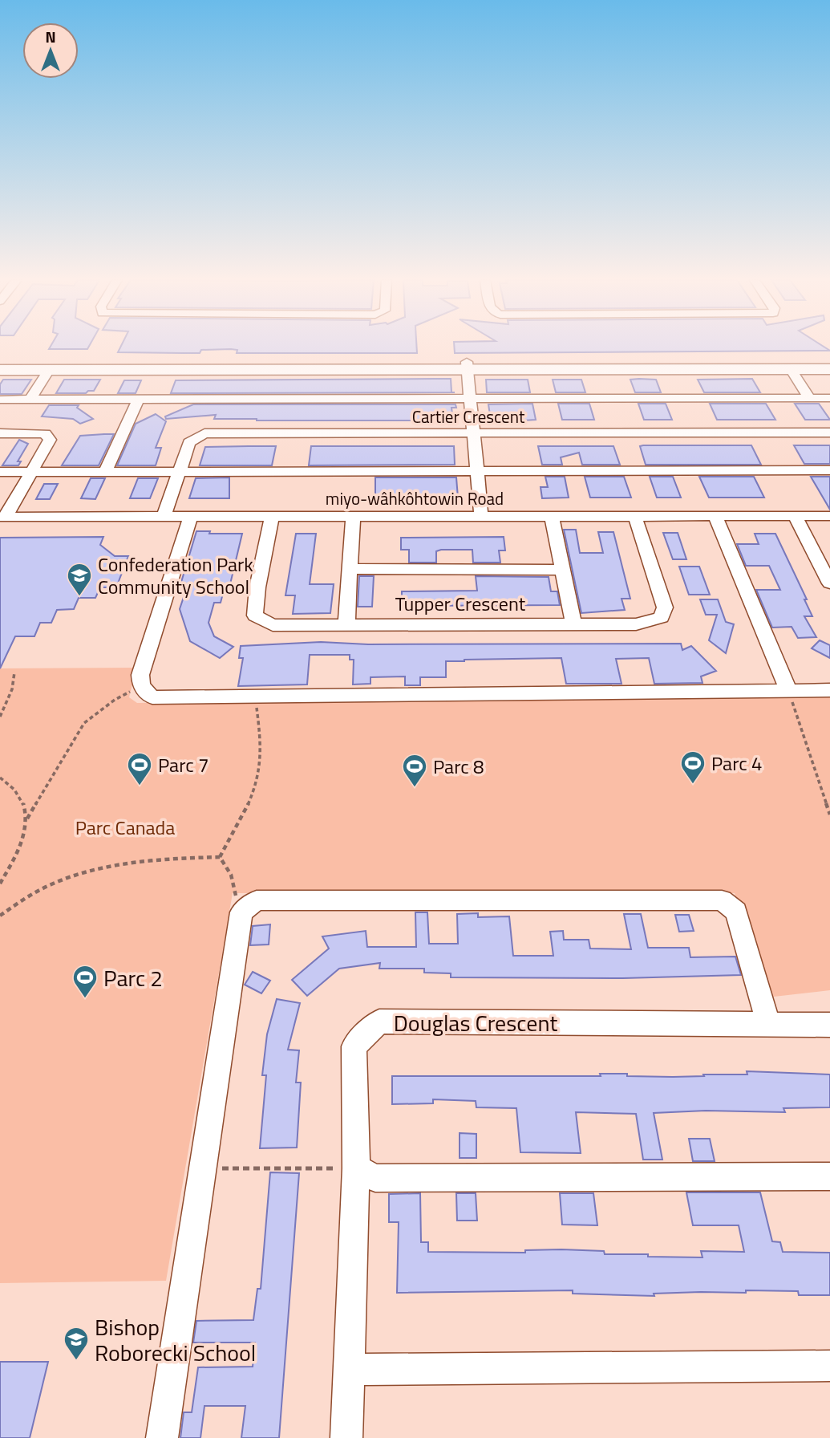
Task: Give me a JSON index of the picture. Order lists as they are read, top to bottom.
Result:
{
  "streets": {
    "street": [
      "Cartier Crescent",
      "miyo-wâhkôhtowin Road",
      "Tupper Crescent",
      "Douglas Crescent"
    ]
  },
  "crossings": [
    ["Cartier Crescent", "miyo-wâhkôhtowin Road"],
    ["miyo-wâhkôhtowin Road", "Tupper Crescent"]
  ],
  "parks": ["Parc Canada"],
  "places": {
    "school or university": ["Confederation Park Community School", "Bishop Roborecki School"],
    "sports": [
      "Parc 4",
      "Parc 7",
      "Parc 8",
      "Parc 2"
    ]
  },
  "north": "top"
}
